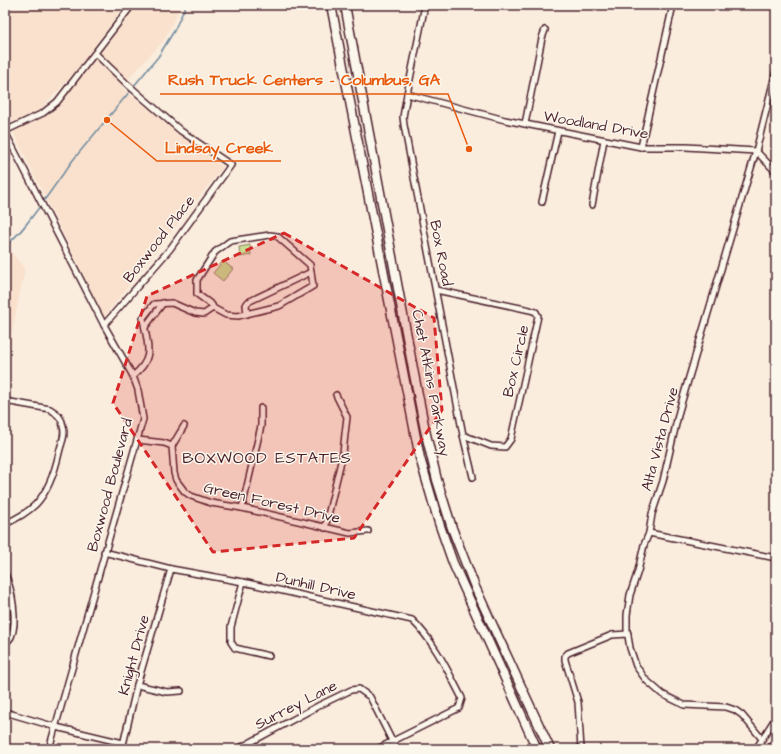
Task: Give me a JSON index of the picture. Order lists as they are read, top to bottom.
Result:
{
  "streets": {
    "highway": ["Chet Atkins Parkway"],
    "street": [
      "Woodland Drive",
      "Boxwood Place",
      "Box Road",
      "Box Circle",
      "Alta Vista Drive",
      "Boxwood Boulevard",
      "Green Forest Drive",
      "Dunhill Drive",
      "Knight Drive",
      "Surrey Lane"
    ]
  },
  "crossings": [
    ["Woodland Drive", "Box Road"],
    ["Woodland Drive", "Alta Vista Drive"],
    ["Boxwood Place", "Boxwood Boulevard"],
    ["Box Road", "Box Circle"],
    ["Boxwood Boulevard", "Dunhill Drive"],
    ["Dunhill Drive", "Knight Drive"],
    ["Dunhill Drive", "Surrey Lane"]
  ],
  "districts": ["BOXWOOD ESTATES"],
  "places": ["Lindsay Creek", "Rush Truck Centers – Columbus, GA"]
}
